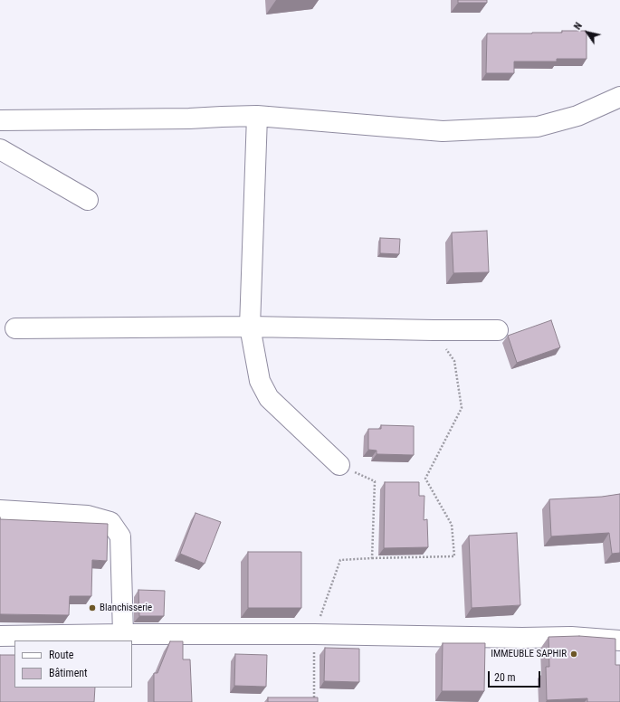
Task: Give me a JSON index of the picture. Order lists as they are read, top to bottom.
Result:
{
  "places": ["Blanchisserie", "IMMEUBLE SAPHIR"],
  "legend": ["Route", "Bâtiment"],
  "scale_bar": "20 m",
  "north": "top left"
}
